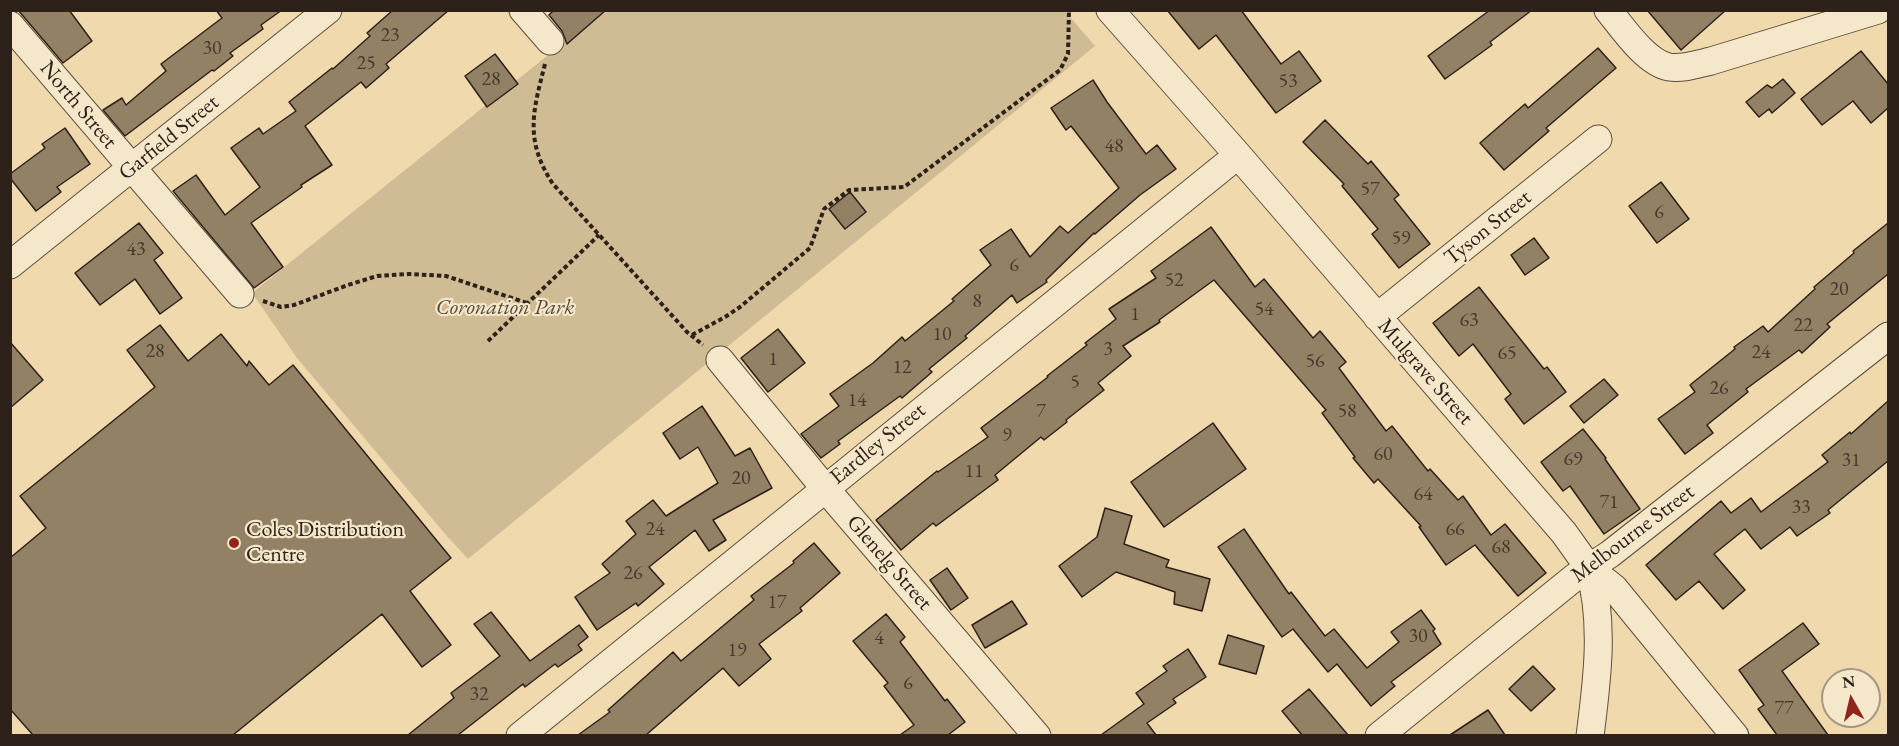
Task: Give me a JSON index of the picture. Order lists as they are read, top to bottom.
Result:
{
  "streets": {
    "street": [
      "North Street",
      "Garfield Street",
      "Tyson Street",
      "Mulgrave Street",
      "Eardley Street",
      "Melbourne Street",
      "Glenelg Street"
    ]
  },
  "crossings": [
    ["North Street", "Garfield Street"],
    ["Tyson Street", "Mulgrave Street"],
    ["Mulgrave Street", "Eardley Street"],
    ["Mulgrave Street", "Melbourne Street"],
    ["Eardley Street", "Glenelg Street"]
  ],
  "parks": ["Coronation Park"],
  "places": ["Coles Distribution Centre"],
  "house_numbers": [
    "23",
    "30",
    "25",
    "28",
    "53",
    "48",
    "57",
    "6",
    "59",
    "43",
    "6",
    "52",
    "20",
    "8",
    "54",
    "1",
    "63",
    "22",
    "10",
    "3",
    "28",
    "24",
    "65",
    "1",
    "56",
    "12",
    "5",
    "26",
    "14",
    "7",
    "58",
    "9",
    "60",
    "69",
    "31",
    "11",
    "20",
    "64",
    "71",
    "33",
    "24",
    "66",
    "68",
    "26",
    "17",
    "30",
    "4",
    "19",
    "6",
    "32",
    "77"
  ],
  "north": "top"
}
